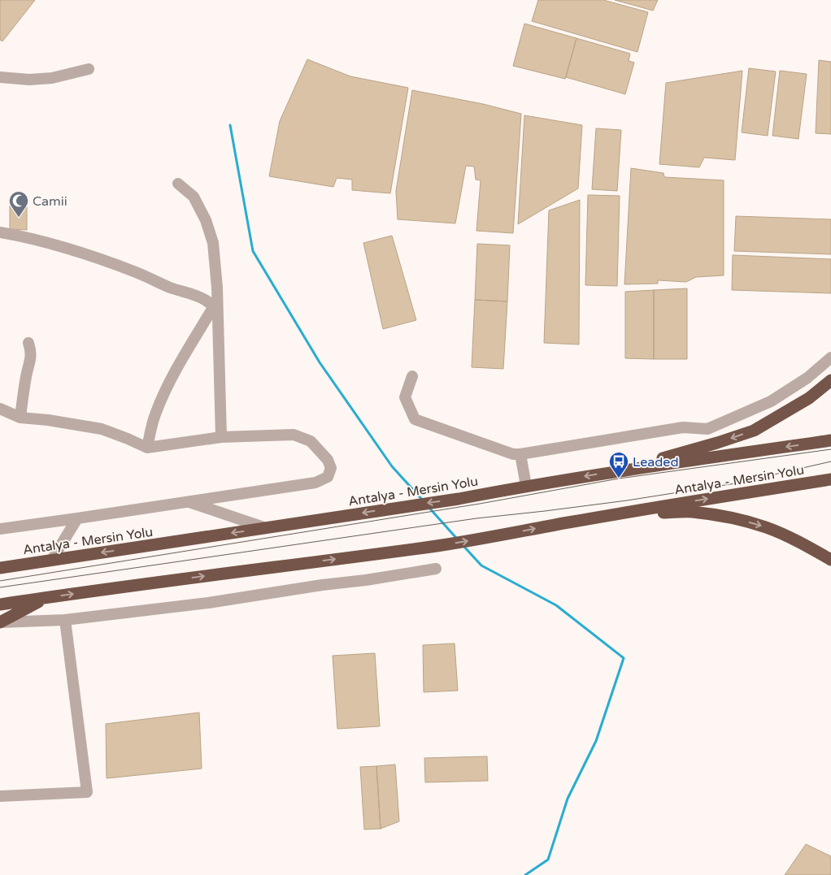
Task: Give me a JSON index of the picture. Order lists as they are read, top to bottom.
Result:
{
  "streets": {
    "highway": ["Antalya - Mersin Yolu"]
  },
  "places": {
    "mosque": ["Camii"],
    "bus stop": ["Leaded"]
  }
}
